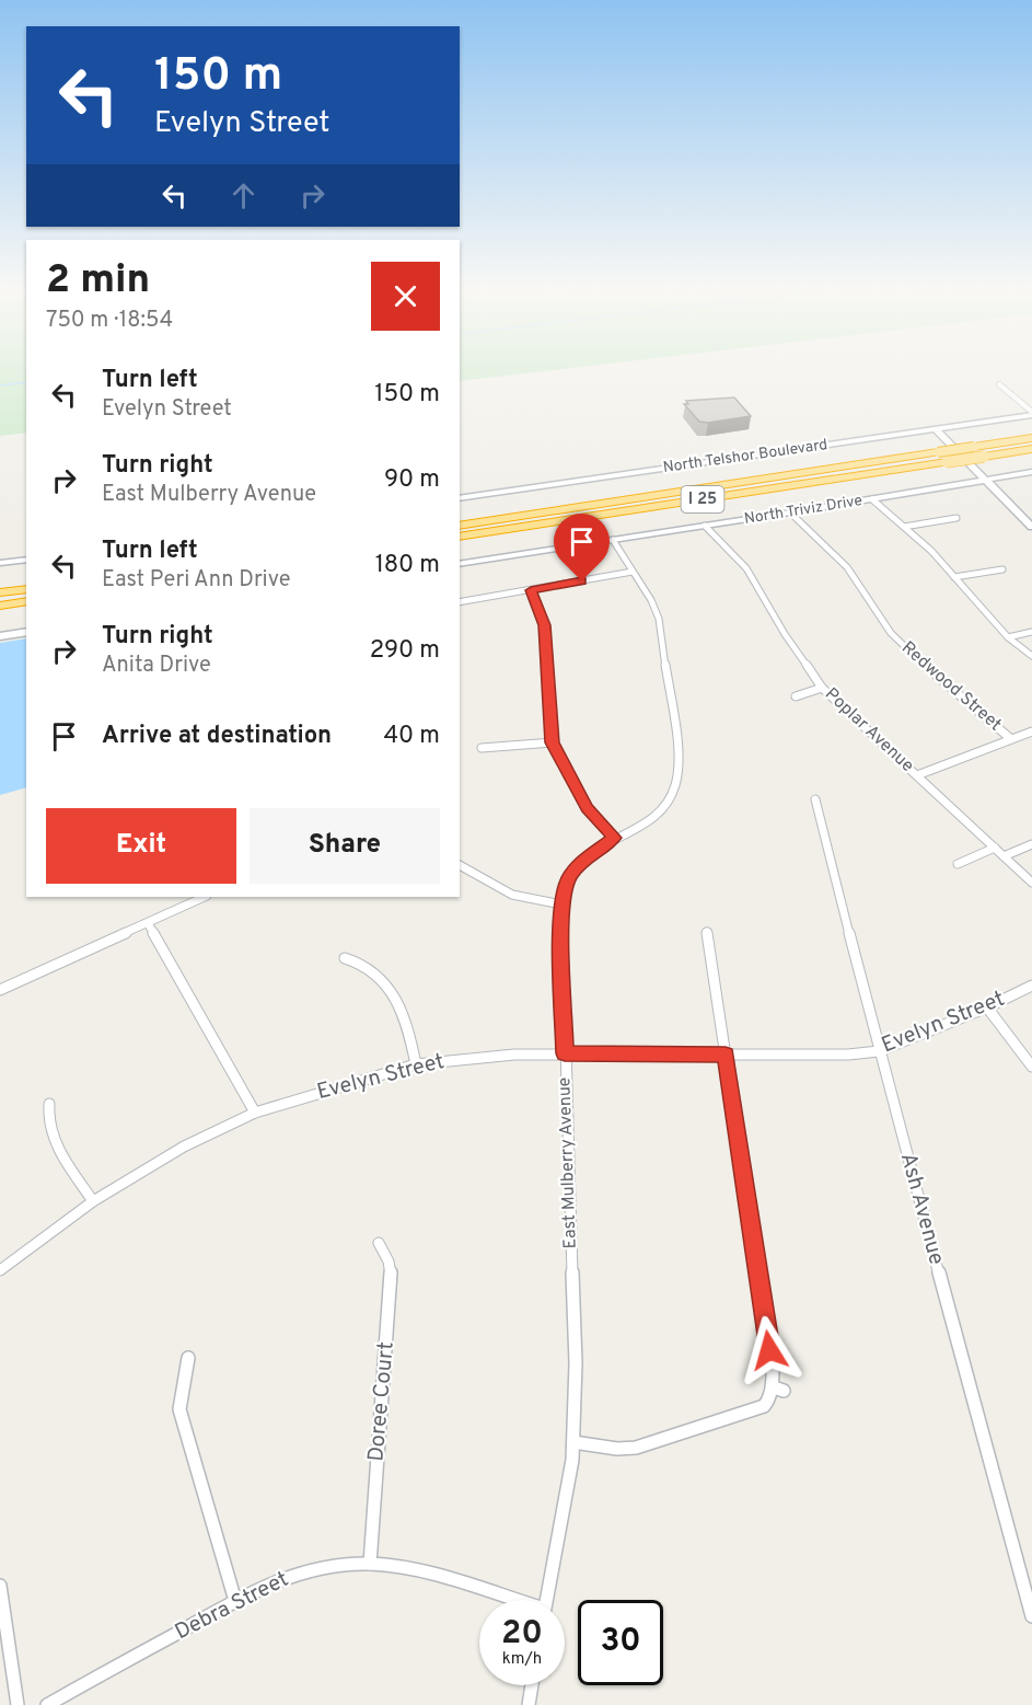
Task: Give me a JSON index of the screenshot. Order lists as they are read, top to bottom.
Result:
{
  "streets": {
    "highway": ["I 25"],
    "main road": ["North Telshor Boulevard", "North Triviz Drive"],
    "street": [
      "Redwood Street",
      "Poplar Avenue",
      "Evelyn Street",
      "East Mulberry Avenue",
      "Ash Avenue",
      "Doree Court",
      "Debra Street"
    ]
  },
  "crossings": [
    ["North Triviz Drive", "Redwood Street"],
    ["North Triviz Drive", "Poplar Avenue"],
    ["North Triviz Drive", "East Mulberry Avenue"],
    ["Evelyn Street", "East Mulberry Avenue"],
    ["Evelyn Street", "Ash Avenue"],
    ["Doree Court", "Debra Street"]
  ],
  "page": {
    "turn": ["150 m", "Evelyn Street"],
    "heading": ["2 min", "750 m · 18:54"],
    "list": [
      {
        "name": "Turn left",
        "note": "Evelyn Street",
        "value": "150 m"
      },
      {
        "name": "Turn right",
        "note": "East Mulberry Avenue",
        "value": "90 m"
      },
      {
        "name": "Turn left",
        "note": "East Peri Ann Drive",
        "value": "180 m"
      },
      {
        "name": "Turn right",
        "note": "Anita Drive",
        "value": "290 m"
      },
      {
        "name": "Arrive at destination",
        "value": "40 m"
      }
    ],
    "buttons": ["Exit", "Share"],
    "speed": "20 km/h",
    "limit": "30"
  }
}
